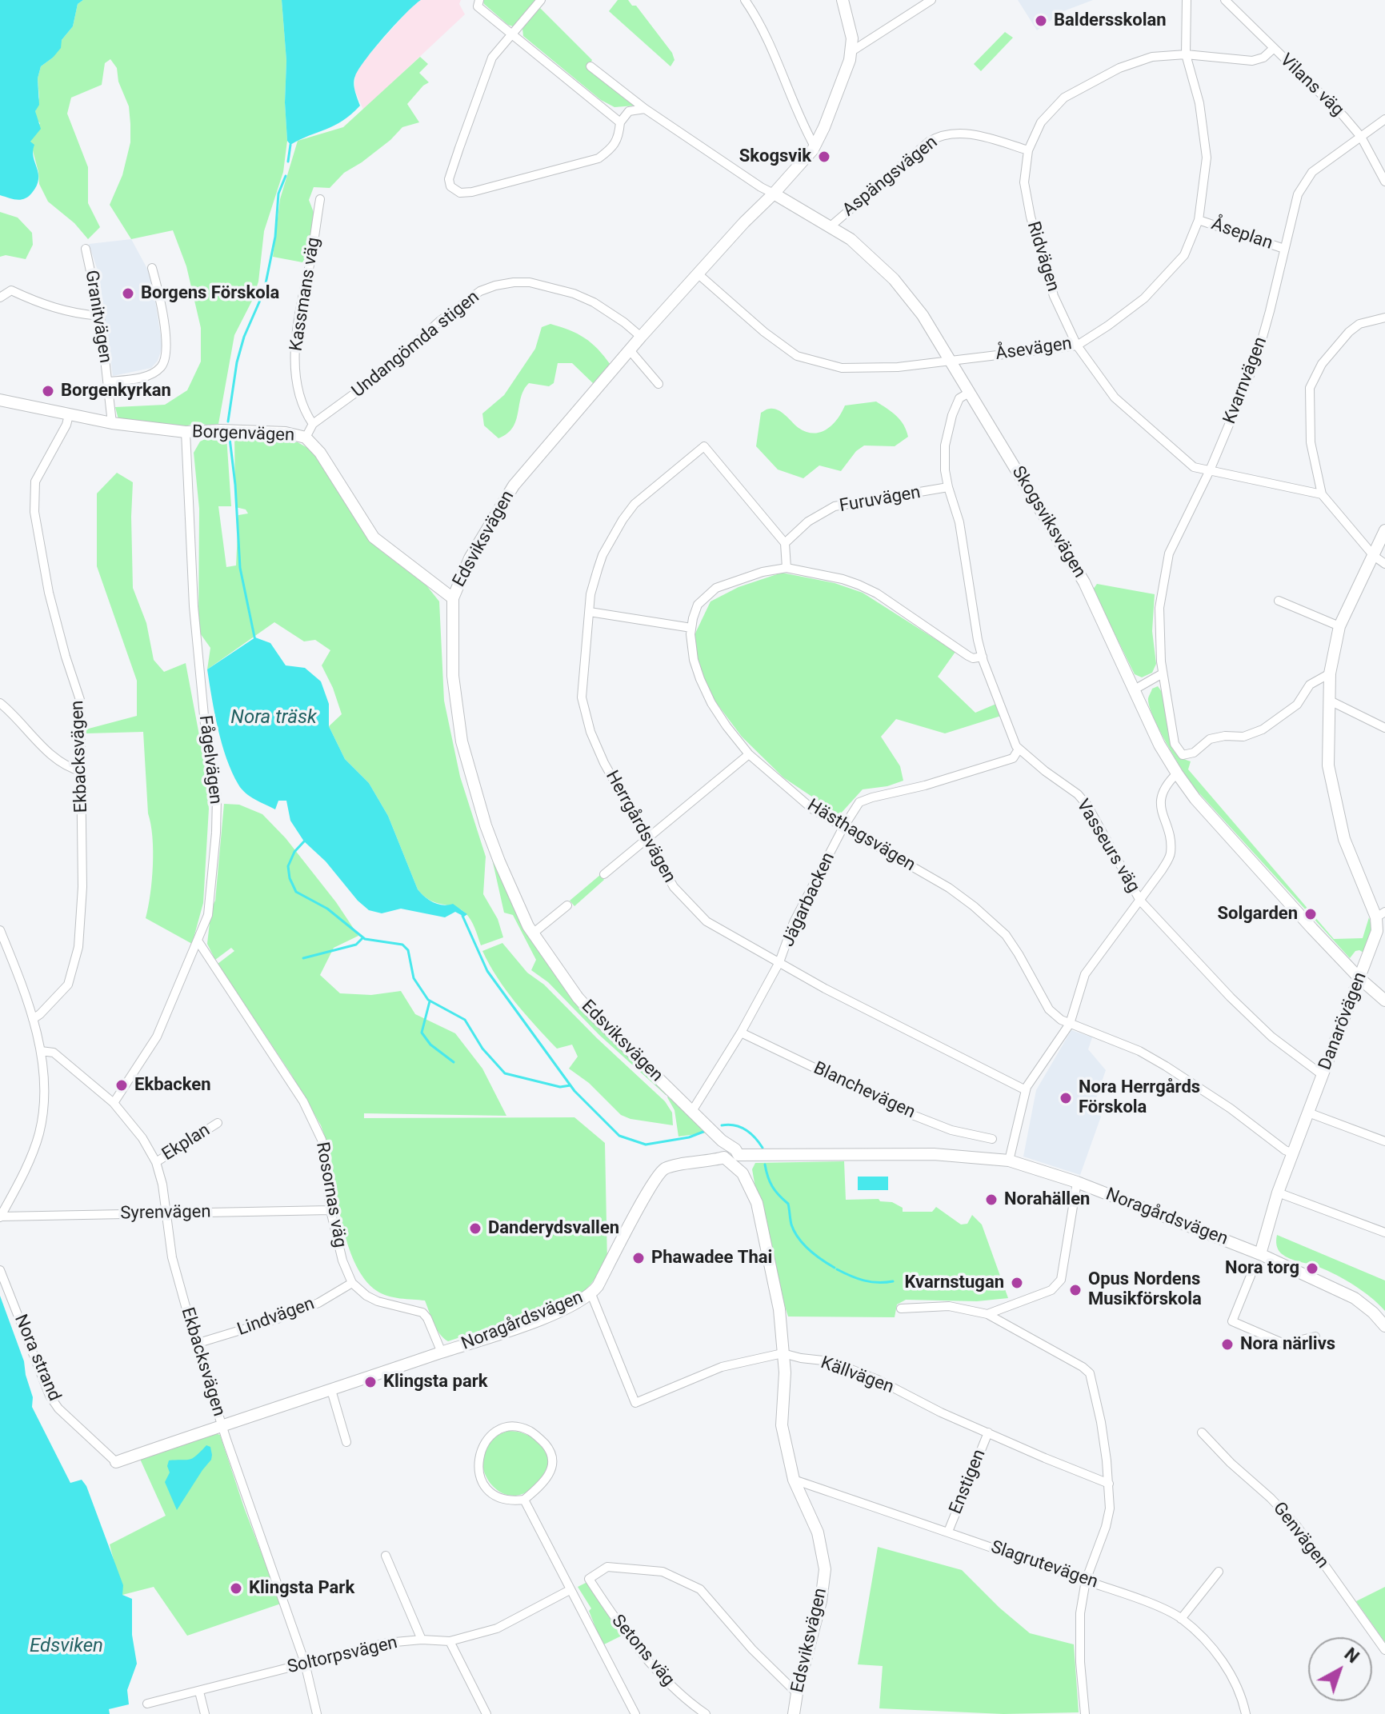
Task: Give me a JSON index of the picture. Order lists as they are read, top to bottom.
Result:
{
  "streets": {
    "street": [
      "Vilans väg",
      "Aspängsvägen",
      "Åseplan",
      "Ridvägen",
      "Kassmans väg",
      "Granitvägen",
      "Undangömda stigen",
      "Åsevägen",
      "Kvarnvägen",
      "Borgenvägen",
      "Furuvägen",
      "Skogsviksvägen",
      "Edsviksvägen",
      "Ekbacksvägen",
      "Fågelvägen",
      "Herrgårdsvägen",
      "Hästhagsvägen",
      "Vasseurs väg",
      "Jägarbacken",
      "Danarövägen",
      "Blanchevägen",
      "Ekplan",
      "Rosornas väg",
      "Syrenvägen",
      "Noragårdsvägen",
      "Lindvägen",
      "Nora strand",
      "Källvägen",
      "Enstigen",
      "Genvägen",
      "Slagrutevägen",
      "Setons väg",
      "Soltorpsvägen"
    ]
  },
  "crossings": [
    ["Vilans väg", "Ridvägen"],
    ["Vilans väg", "Kvarnvägen"],
    ["Aspängsvägen", "Ridvägen"],
    ["Aspängsvägen", "Skogsviksvägen"],
    ["Åseplan", "Åsevägen"],
    ["Åseplan", "Kvarnvägen"],
    ["Ridvägen", "Åsevägen"],
    ["Ridvägen", "Kvarnvägen"],
    ["Kassmans väg", "Undangömda stigen"],
    ["Granitvägen", "Borgenvägen"],
    ["Undangömda stigen", "Borgenvägen"],
    ["Undangömda stigen", "Edsviksvägen"],
    ["Åsevägen", "Skogsviksvägen"],
    ["Åsevägen", "Edsviksvägen"],
    ["Kvarnvägen", "Danarövägen"],
    ["Borgenvägen", "Edsviksvägen"],
    ["Borgenvägen", "Ekbacksvägen"],
    ["Borgenvägen", "Fågelvägen"],
    ["Furuvägen", "Herrgårdsvägen"],
    ["Skogsviksvägen", "Edsviksvägen"],
    ["Skogsviksvägen", "Danarövägen"],
    ["Edsviksvägen", "Jägarbacken"],
    ["Edsviksvägen", "Noragårdsvägen"],
    ["Edsviksvägen", "Källvägen"],
    ["Edsviksvägen", "Slagrutevägen"],
    ["Edsviksvägen", "Setons väg"],
    ["Ekbacksvägen", "Fågelvägen"],
    ["Ekbacksvägen", "Ekplan"],
    ["Ekbacksvägen", "Syrenvägen"],
    ["Ekbacksvägen", "Noragårdsvägen"],
    ["Ekbacksvägen", "Lindvägen"],
    ["Ekbacksvägen", "Soltorpsvägen"],
    ["Fågelvägen", "Rosornas väg"],
    ["Herrgårdsvägen", "Jägarbacken"],
    ["Hästhagsvägen", "Jägarbacken"],
    ["Hästhagsvägen", "Danarövägen"],
    ["Vasseurs väg", "Jägarbacken"],
    ["Vasseurs väg", "Danarövägen"],
    ["Jägarbacken", "Blanchevägen"],
    ["Danarövägen", "Noragårdsvägen"],
    ["Rosornas väg", "Syrenvägen"],
    ["Rosornas väg", "Lindvägen"],
    ["Noragårdsvägen", "Nora strand"],
    ["Noragårdsvägen", "Källvägen"],
    ["Källvägen", "Enstigen"],
    ["Enstigen", "Slagrutevägen"]
  ],
  "water": ["Nora träsk", "Edsviken"],
  "places": [
    "Baldersskolan",
    "Skogsvik",
    "Borgens Förskola",
    "Borgenkyrkan",
    "Solgarden",
    "Ekbacken",
    "Nora Herrgårds Förskola",
    "Norahällen",
    "Danderydsvallen",
    "Phawadee Thai",
    "Nora torg",
    "Kvarnstugan",
    "Opus Nordens Musikförskola",
    "Nora närlivs",
    "Klingsta park",
    "Klingsta Park"
  ],
  "north": "top right"
}
